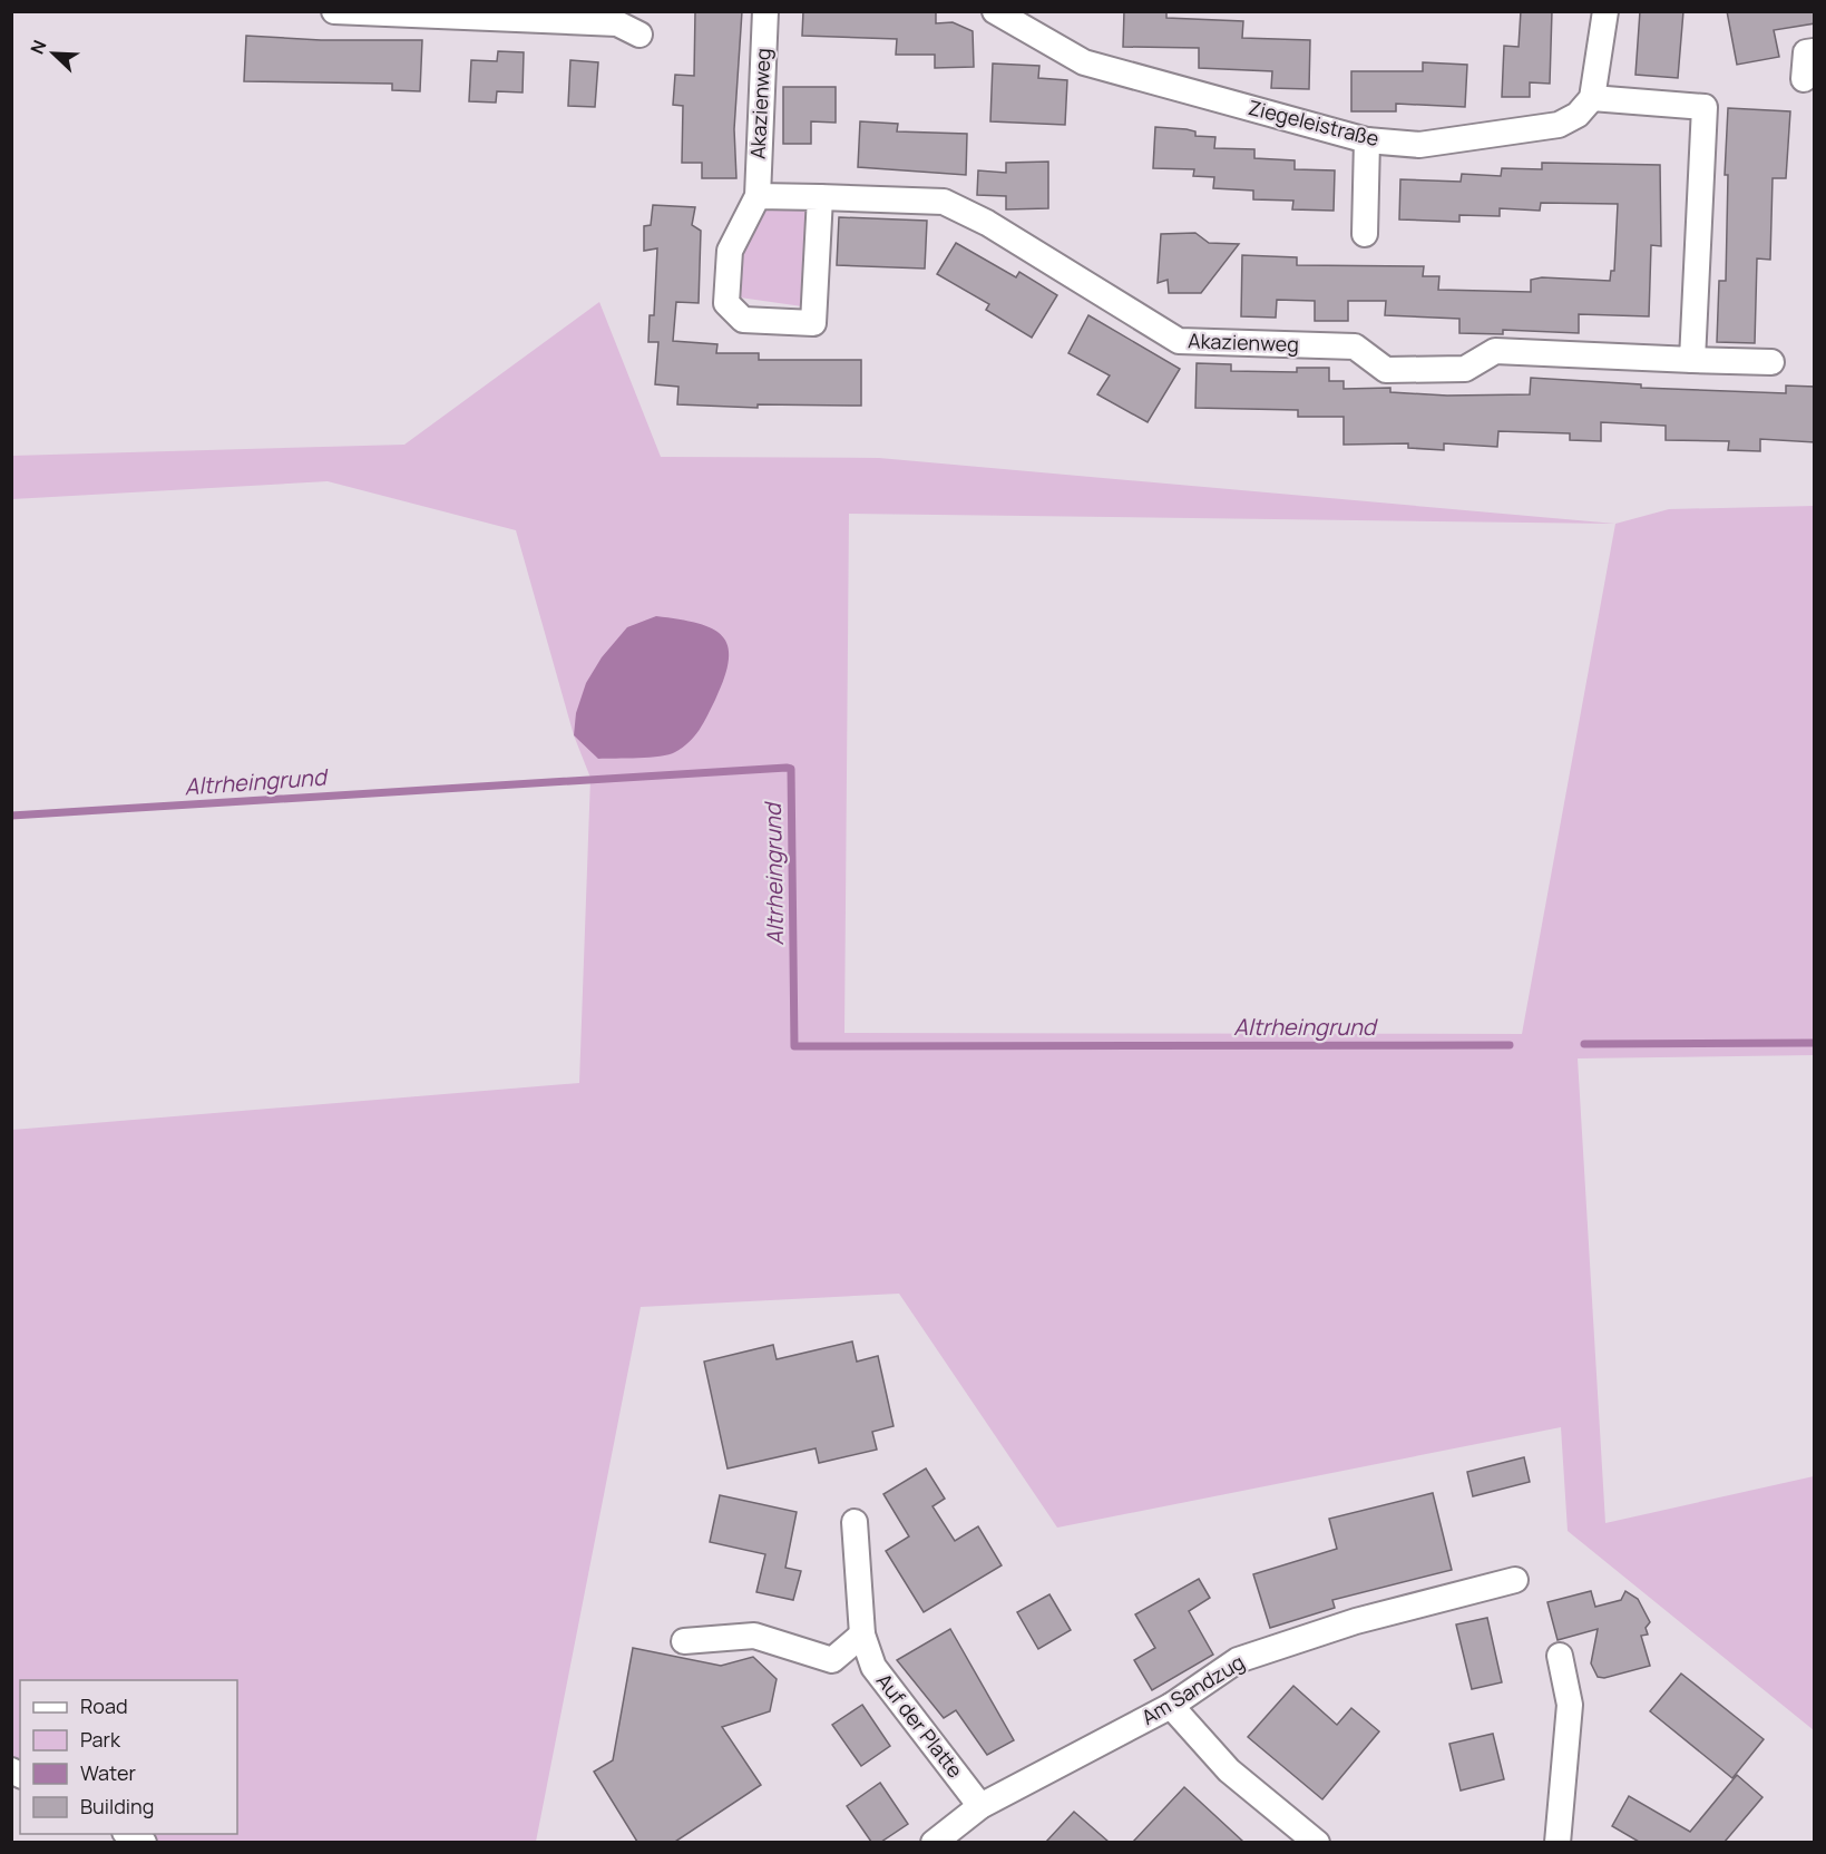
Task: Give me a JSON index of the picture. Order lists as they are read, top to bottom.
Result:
{
  "streets": {
    "street": [
      "Akazienweg",
      "Ziegeleistraße",
      "Am Sandzug",
      "Auf der Platte"
    ]
  },
  "crossings": [
    ["Am Sandzug", "Auf der Platte"]
  ],
  "water": ["Altrheingrund"],
  "legend": [
    "Road",
    "Park",
    "Water",
    "Building"
  ],
  "north": "top left"
}
